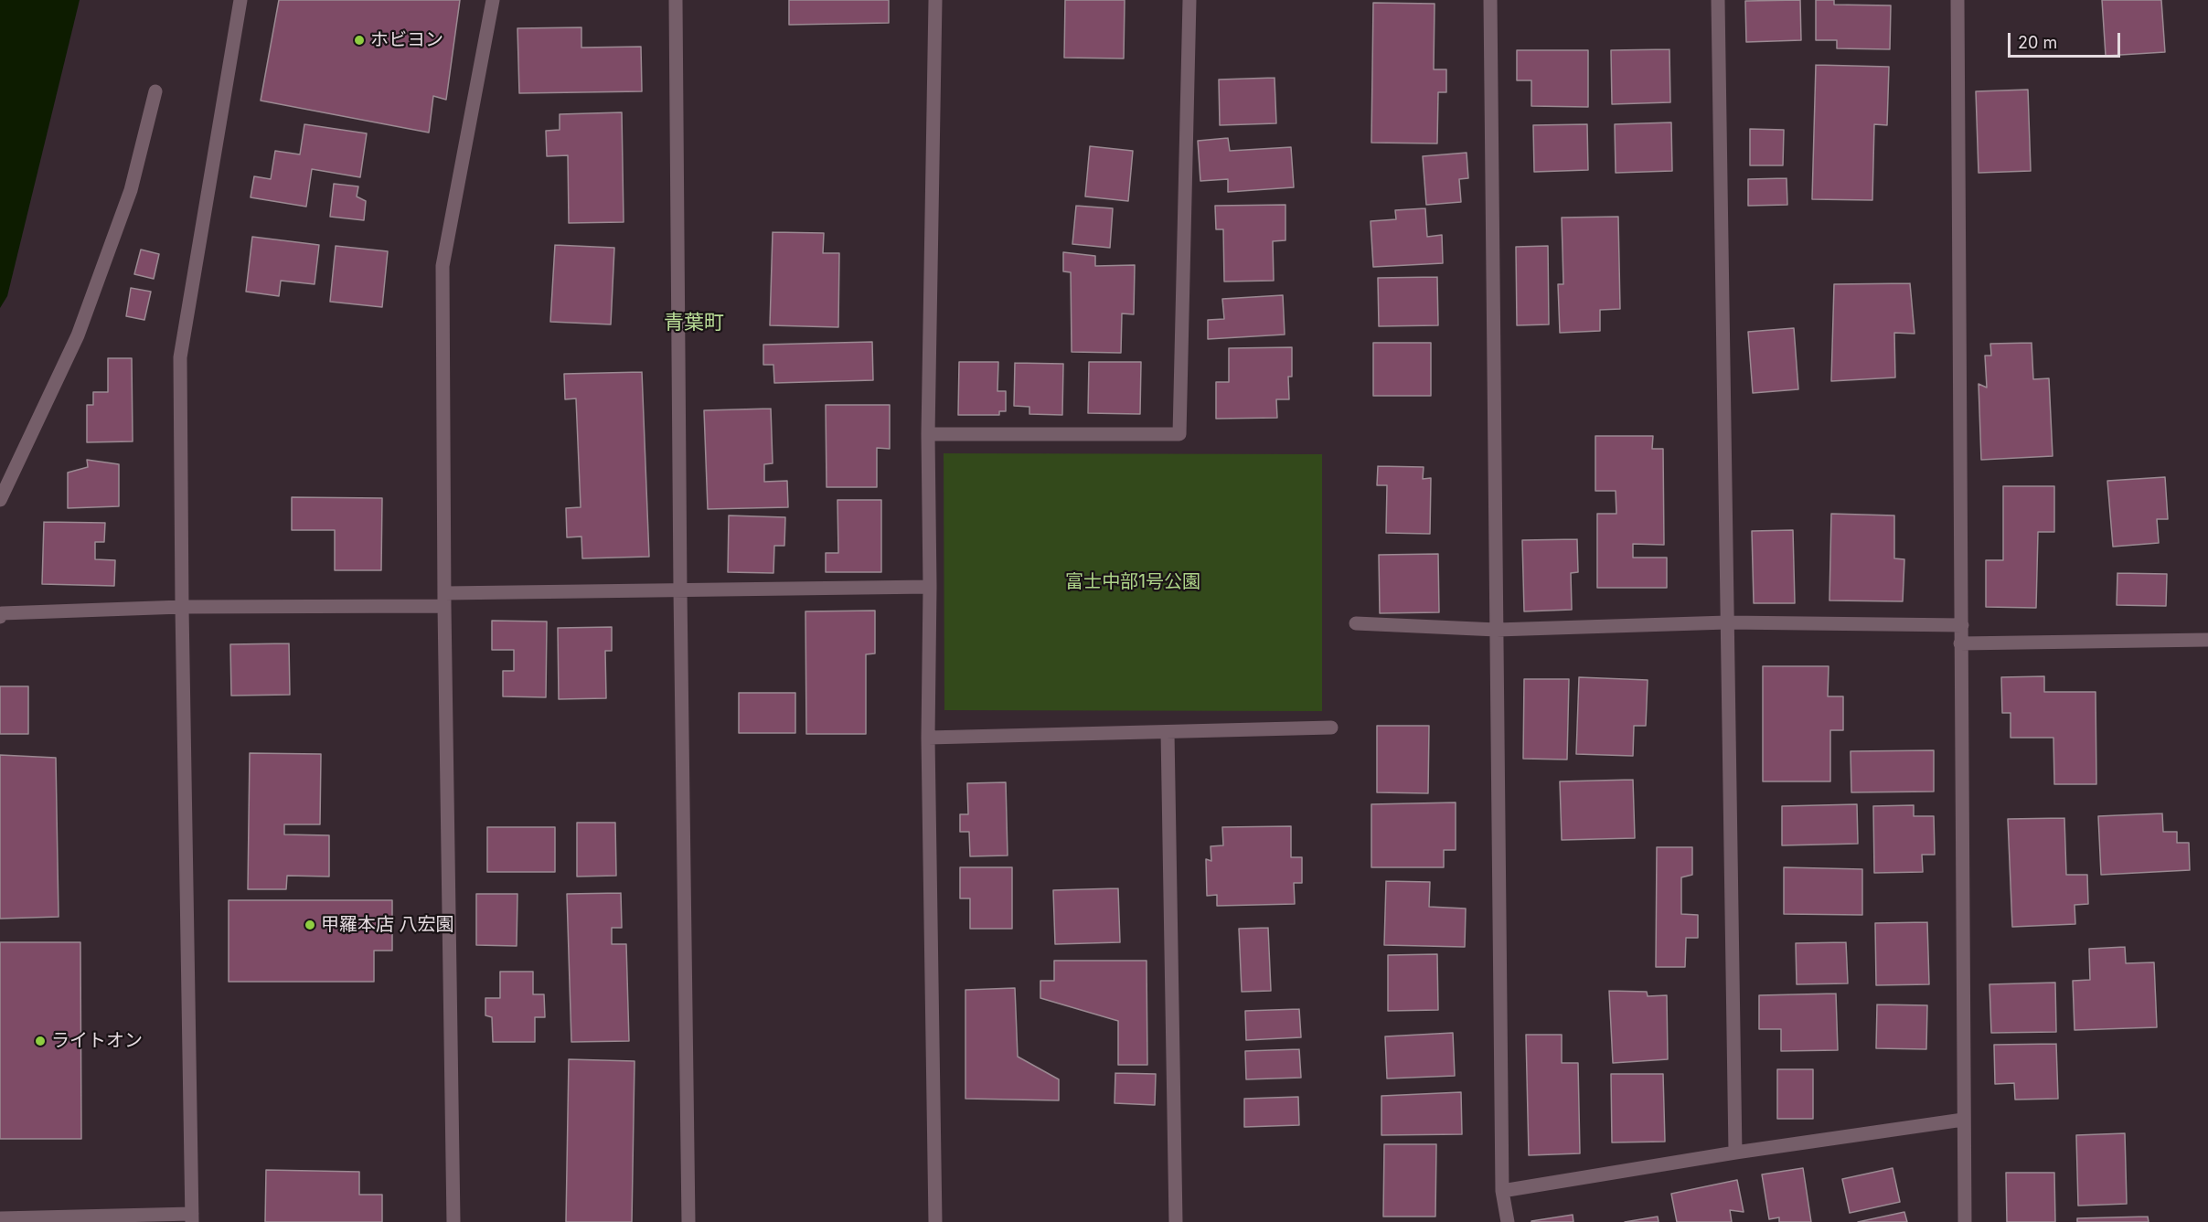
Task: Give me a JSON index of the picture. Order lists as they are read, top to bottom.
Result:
{
  "districts": ["青葉町"],
  "parks": ["富士中部1号公園"],
  "places": ["ホビヨン", "甲羅本店 八宏園", "ライトオン"],
  "scale_bar": "20 m"
}
